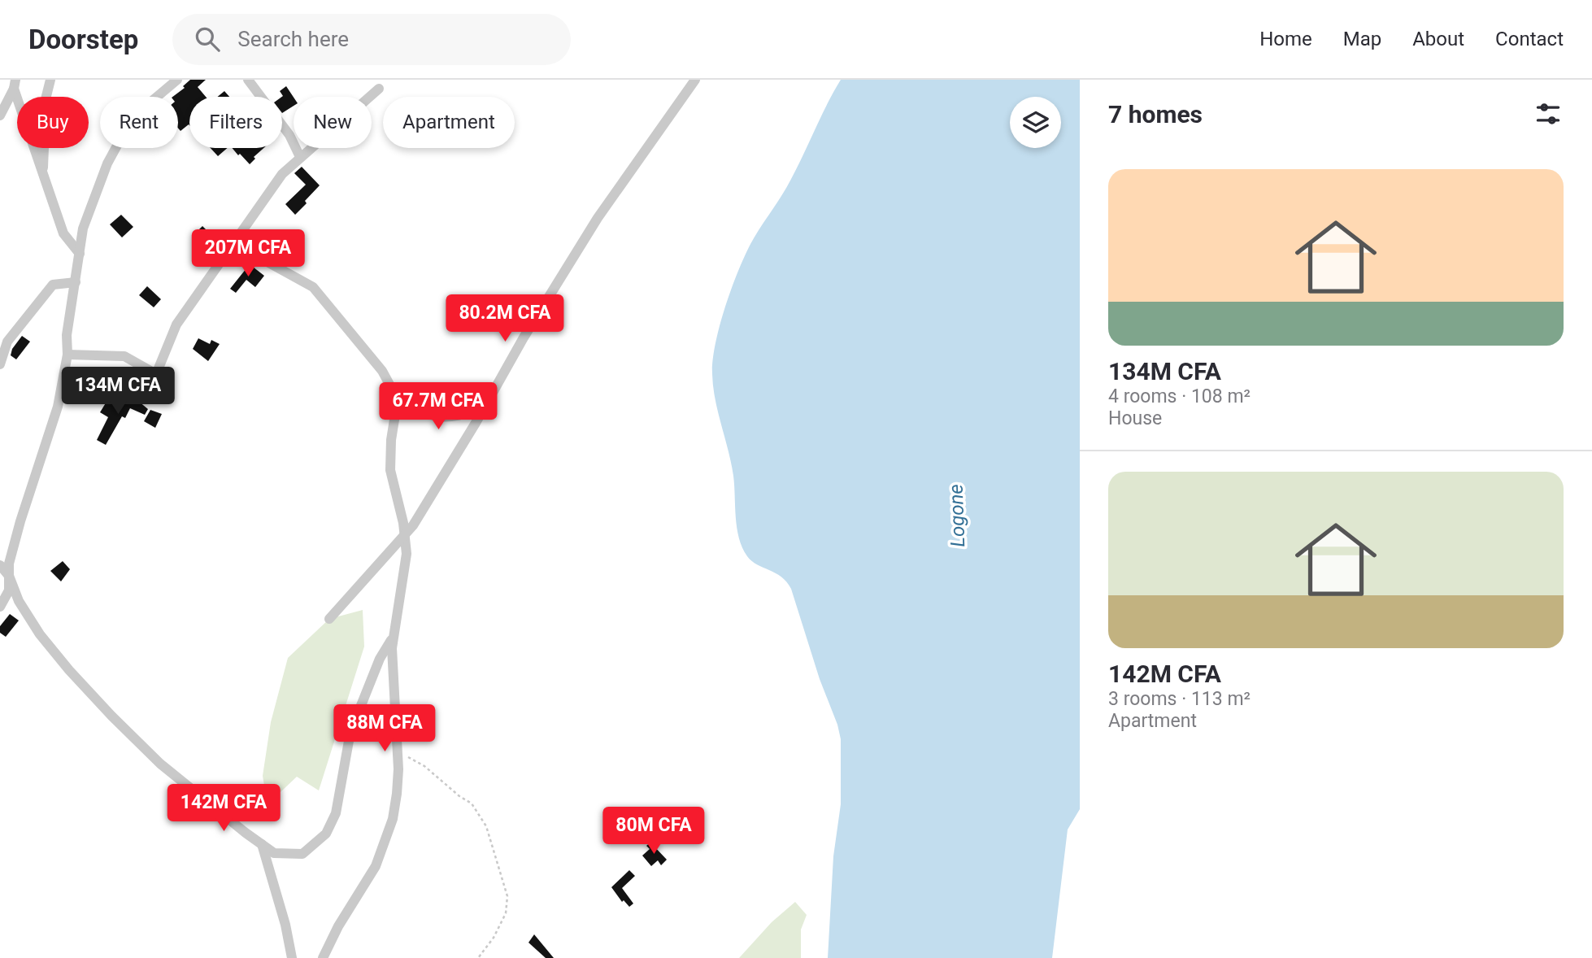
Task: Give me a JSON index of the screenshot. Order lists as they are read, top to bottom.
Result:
{
  "water": ["Logone"],
  "page": {
    "header": "Doorstep",
    "search": "Search here",
    "nav": [
      "Home",
      "Map",
      "About",
      "Contact"
    ],
    "heading": "7 homes",
    "chip": [
      "Buy",
      "Rent",
      "Filters",
      "New",
      "Apartment"
    ],
    "list": [
      {
        "name": "134M CFA",
        "note": "4 rooms · 108 m² · House"
      },
      {
        "name": "142M CFA",
        "note": "3 rooms · 113 m² · Apartment"
      }
    ],
    "price": [
      "207M CFA",
      "80.2M CFA",
      "134M CFA",
      "67.7M CFA",
      "88M CFA",
      "142M CFA",
      "80M CFA"
    ]
  }
}
